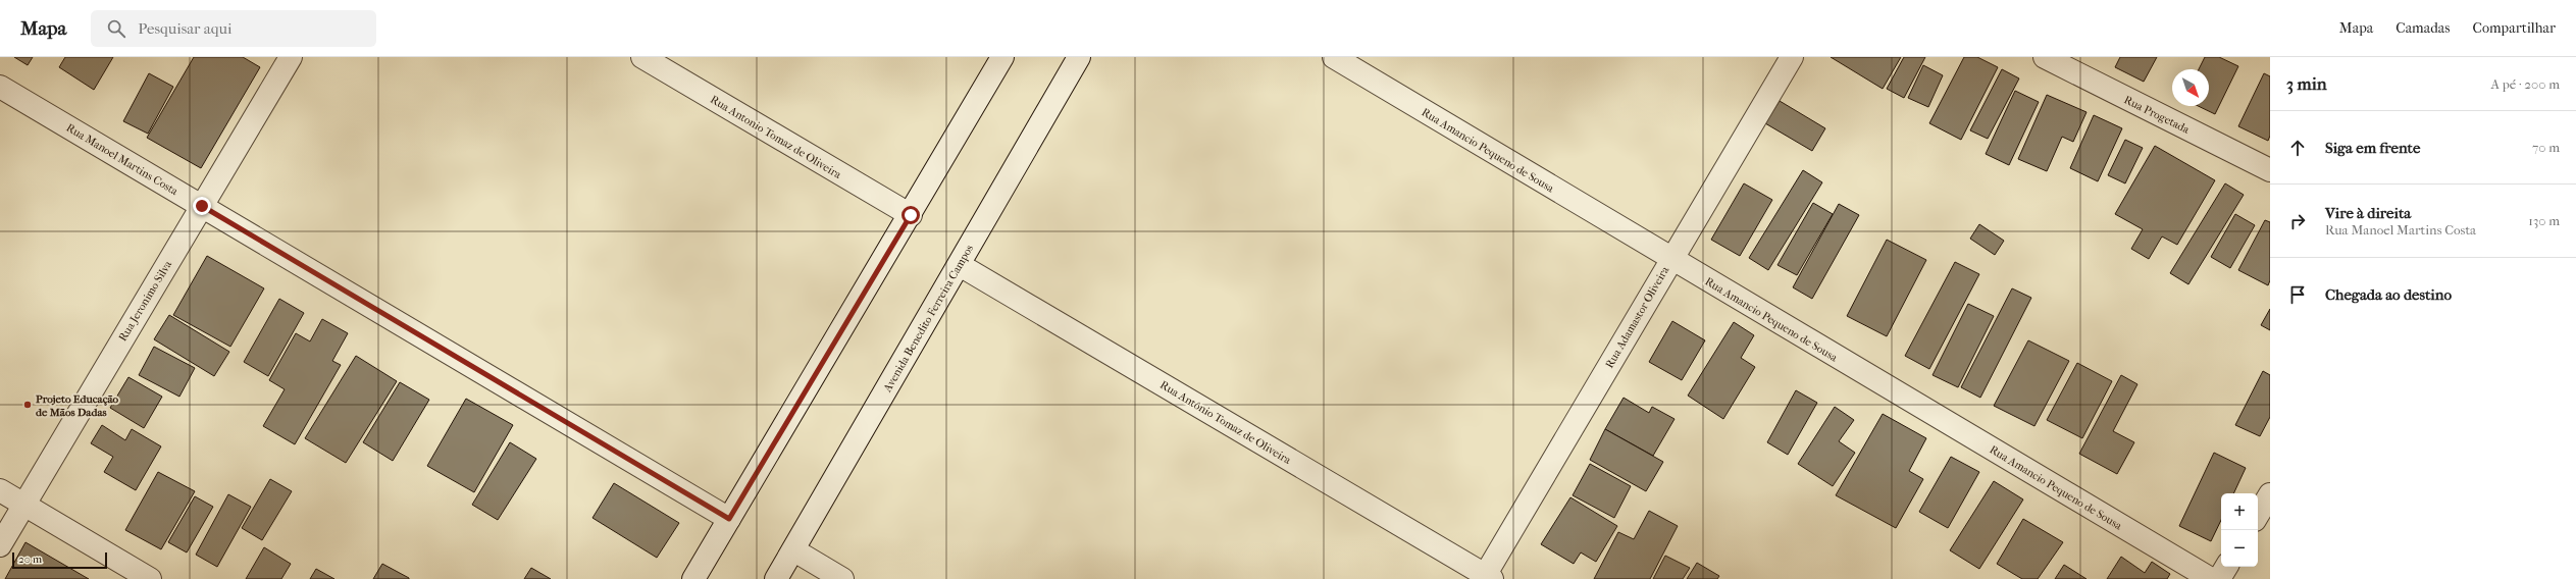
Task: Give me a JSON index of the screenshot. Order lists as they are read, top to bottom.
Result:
{
  "streets": {
    "street": [
      "Rua Progetada",
      "Rua Antonio Tomaz de Oliveira",
      "Rua Amancio Pequeno de Sousa",
      "Rua Manoel Martins Costa",
      "Rua Jeronimo Silva",
      "Rua Adamastor Oliveira",
      "Avenida Benedito Ferreira Campos",
      "Rua Antônio Tomaz de Oliveira"
    ]
  },
  "crossings": [
    ["Rua Amancio Pequeno de Sousa", "Rua Adamastor Oliveira"],
    ["Rua Manoel Martins Costa", "Rua Jeronimo Silva"],
    ["Rua Adamastor Oliveira", "Rua Antônio Tomaz de Oliveira"],
    ["Avenida Benedito Ferreira Campos", "Rua Antônio Tomaz de Oliveira"]
  ],
  "places": ["Projeto Educação de Mãos Dadas"],
  "scale_bar": "20 m",
  "north": "bottom right",
  "page": {
    "header": "Mapa",
    "search": "Pesquisar aqui",
    "nav": ["Mapa", "Camadas", "Compartilhar"],
    "heading": ["3 min", "A pé · 200 m"],
    "list": [
      ["Siga em frente", "70 m"],
      ["Vire à direita", "Rua Manoel Martins Costa", "130 m"],
      "Chegada ao destino"
    ],
    "map_buttons": ["+", "−"],
    "scale": "20 m"
  }
}
